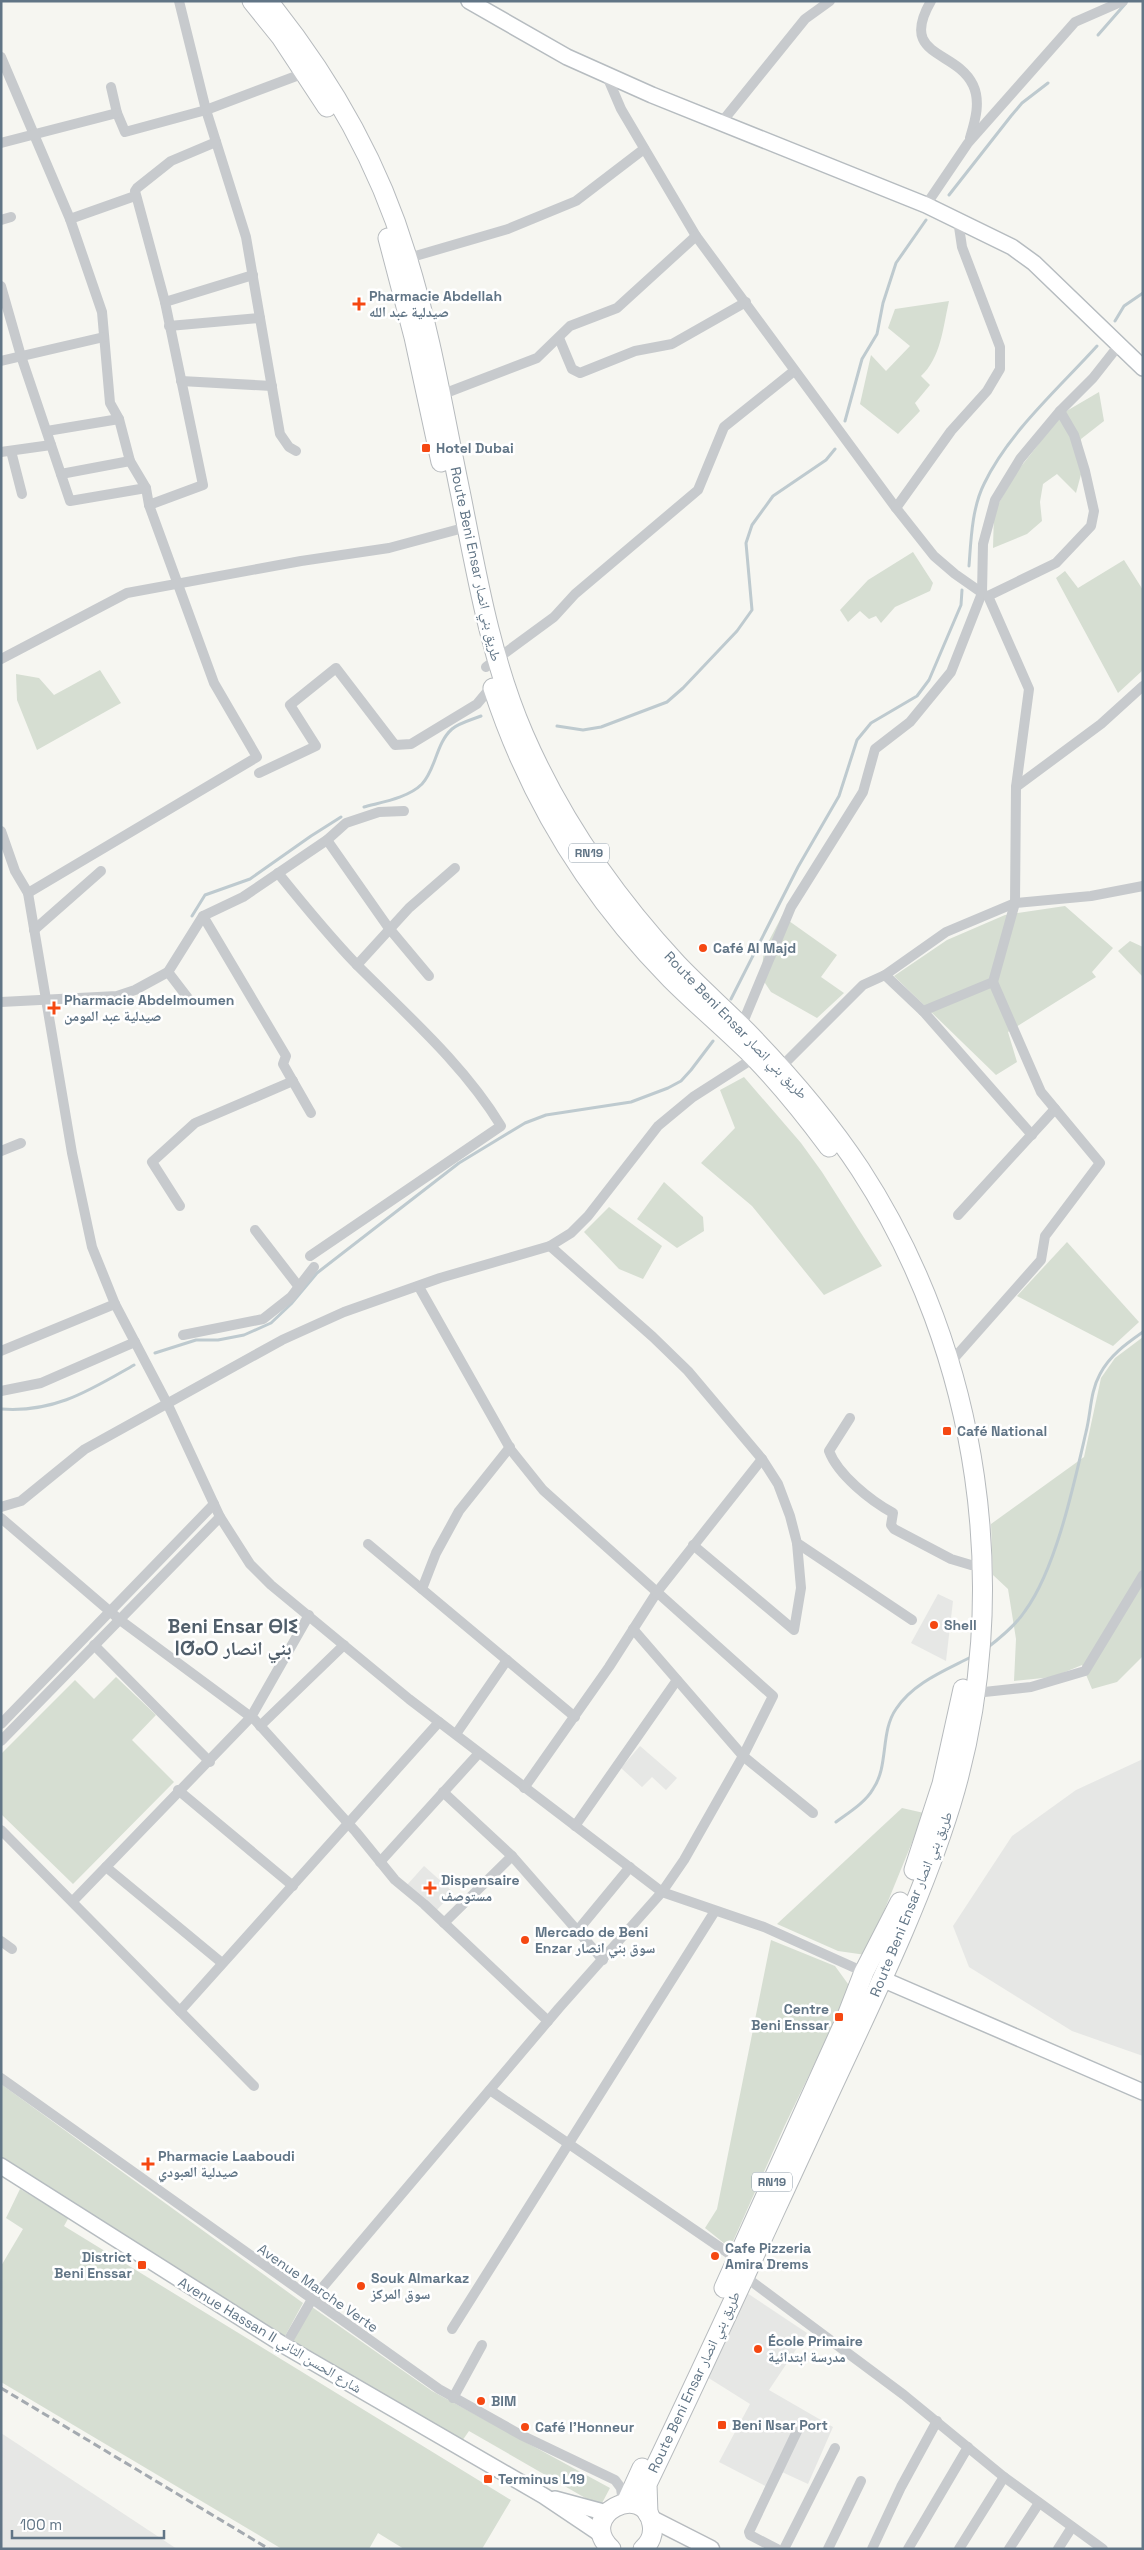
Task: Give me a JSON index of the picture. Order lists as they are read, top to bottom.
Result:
{
  "streets": {
    "highway": ["Route Beni Ensar طريق بني انصار", "RN19"],
    "street": ["Avenue Marche Verte", "Avenue Hassan II شارع الحسن الثاني"]
  },
  "crossings": [
    ["Route Beni Ensar طريق بني انصار", "RN19"],
    ["Route Beni Ensar طريق بني انصار", "Avenue Marche Verte"],
    ["Route Beni Ensar طريق بني انصار", "Avenue Hassan II شارع الحسن الثاني"],
    ["RN19", "Avenue Marche Verte"],
    ["RN19", "Avenue Hassan II شارع الحسن الثاني"],
    ["Avenue Marche Verte", "Avenue Hassan II شارع الحسن الثاني"]
  ],
  "districts": ["Beni Ensar ⴱⵏⵉ ⵏⵚⴰⵔ بني انصار"],
  "places": {
    "health": [
      "Pharmacie Abdellah صيدلية عبد الله",
      "Pharmacie Abdelmoumen صيدلية عبد المومن",
      "Dispensaire مستوصف",
      "Pharmacie Laaboudi صيدلية العبودي"
    ],
    "transit": [
      "Hotel Dubai",
      "Café National",
      "Centre Beni Enssar",
      "District Beni Enssar",
      "Beni Nsar Port",
      "Terminus L19"
    ],
    "other": [
      "Café Al Majd",
      "Shell",
      "Mercado de Beni Enzar سوق بني انصار",
      "Cafe Pizzeria Amira Drems",
      "Souk Almarkaz سوق المركز",
      "École Primaire مدرسة ابتدائية",
      "BIM",
      "Café l'Honneur"
    ]
  },
  "scale_bar": "100 m"
}
